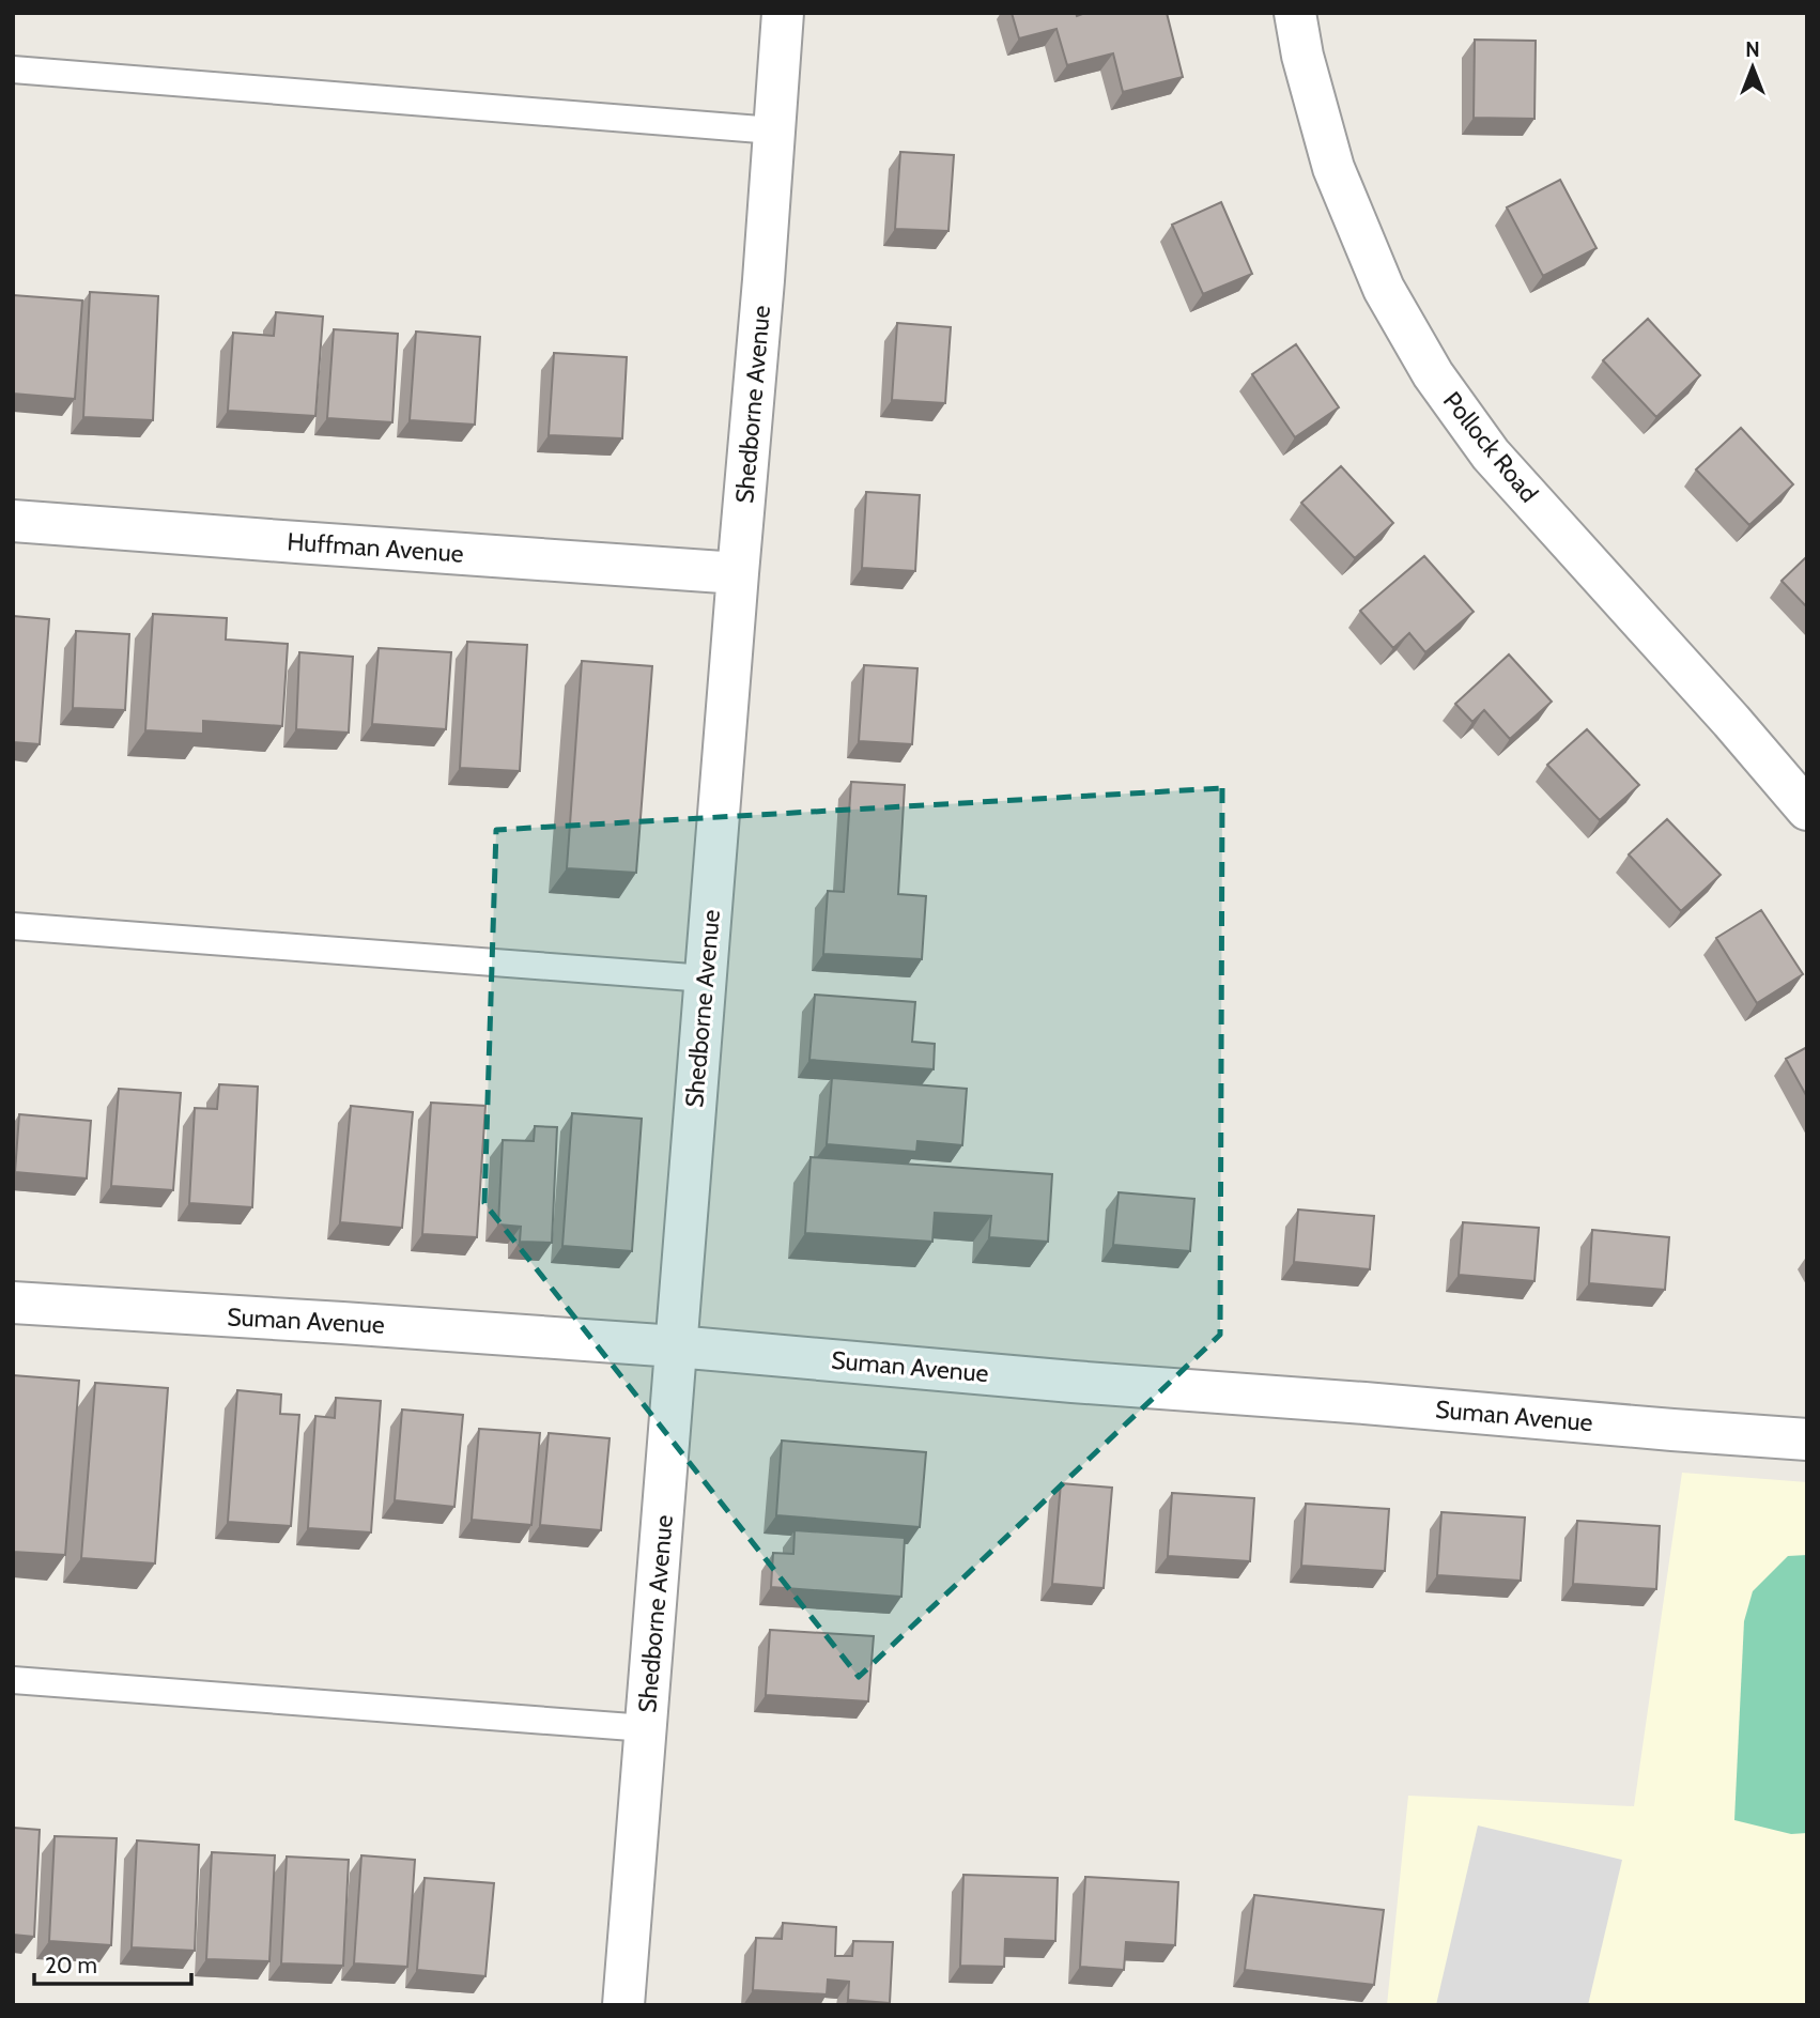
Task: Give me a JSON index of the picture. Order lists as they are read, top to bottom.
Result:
{
  "streets": {
    "street": [
      "Shedborne Avenue",
      "Pollock Road",
      "Huffman Avenue",
      "Suman Avenue"
    ]
  },
  "crossings": [
    ["Shedborne Avenue", "Huffman Avenue"],
    ["Shedborne Avenue", "Suman Avenue"]
  ],
  "scale_bar": "20 m",
  "north": "top"
}
